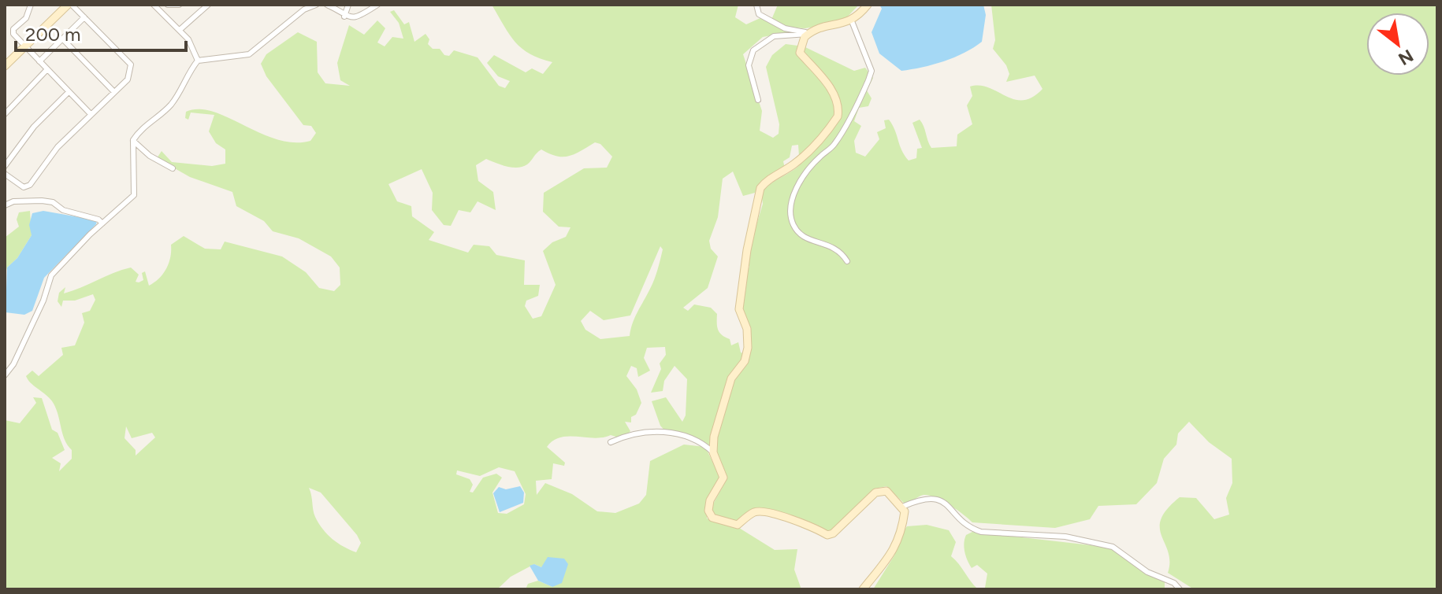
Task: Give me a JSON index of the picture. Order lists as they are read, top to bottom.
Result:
{
  "scale_bar": "200 m",
  "north": "bottom right"
}
